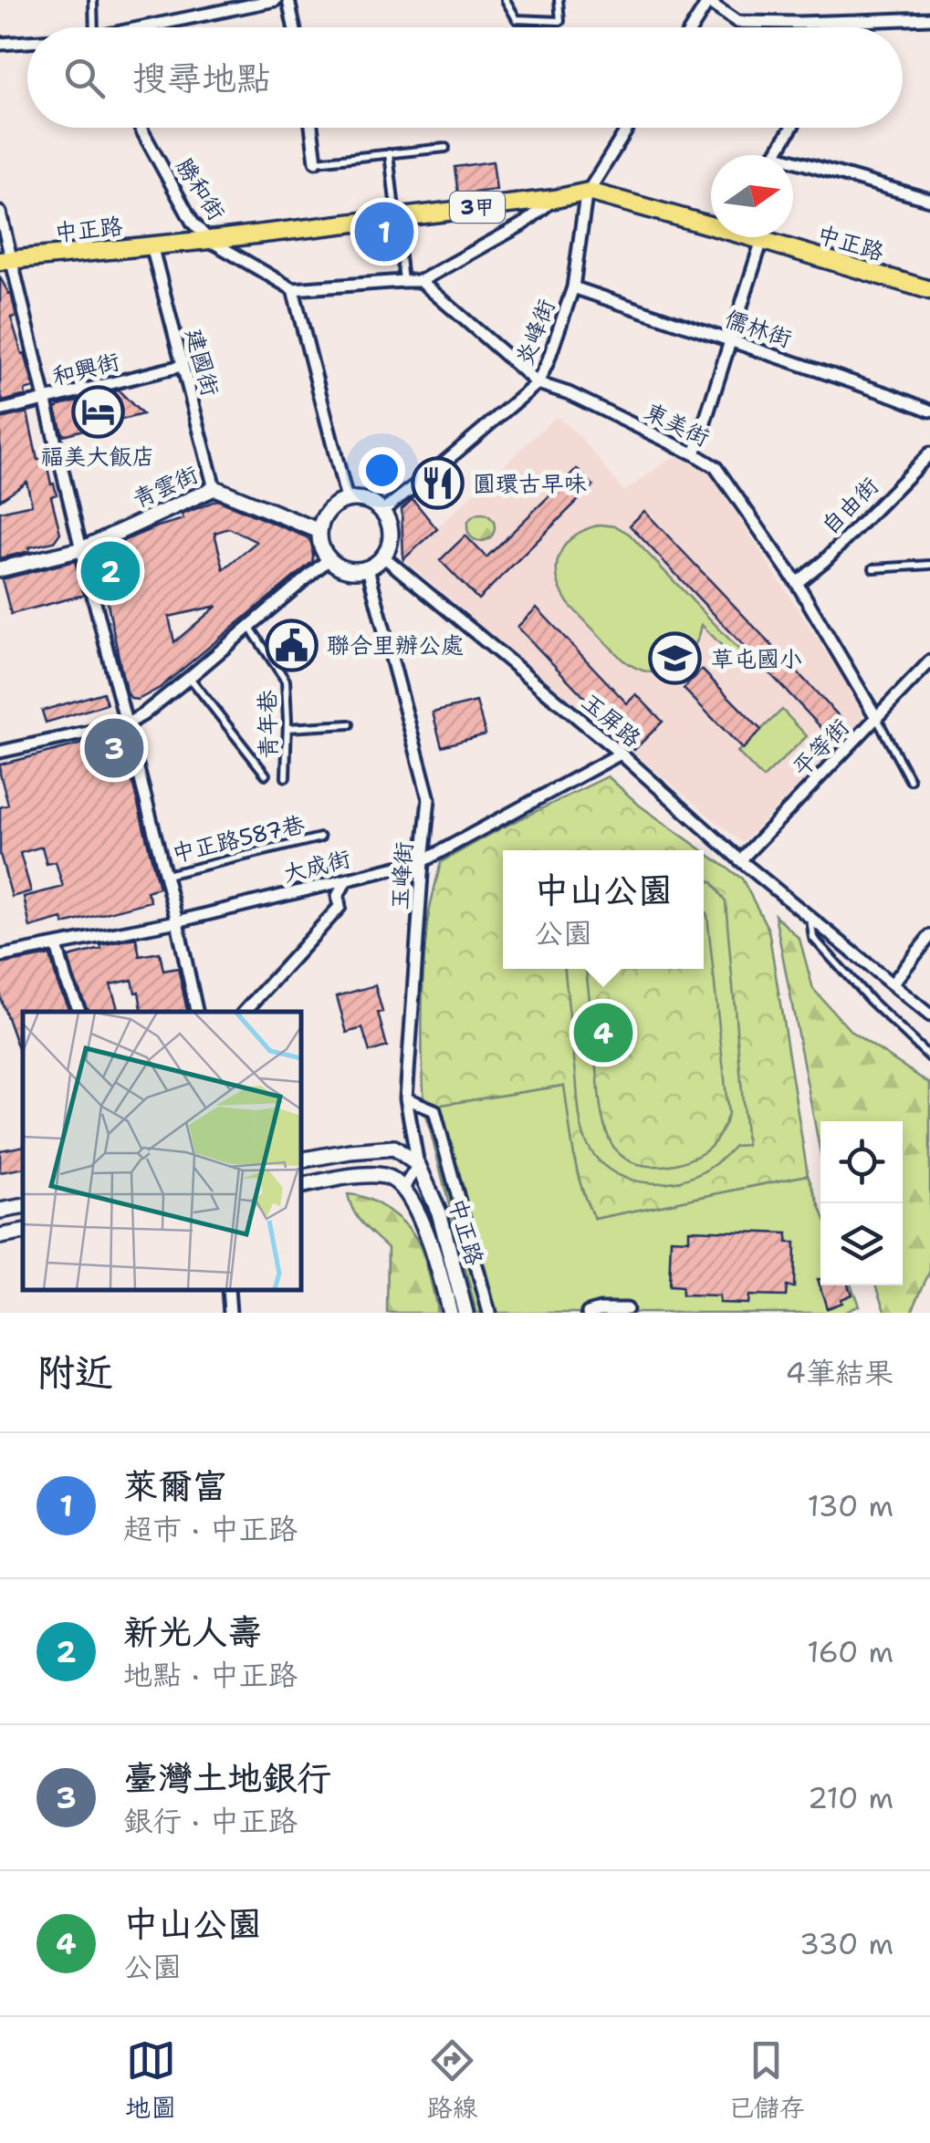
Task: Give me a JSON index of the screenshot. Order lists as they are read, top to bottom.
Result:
{
  "streets": {
    "main road": ["3甲", "中正路"],
    "street": [
      "勝和街",
      "儒林街",
      "炎峰街",
      "建國街",
      "和興街",
      "東美街",
      "青雲街",
      "自由街",
      "玉屏路",
      "平等街",
      "大成街",
      "玉峰街"
    ],
    "lane": ["青年巷", "中正路587巷"]
  },
  "crossings": [
    ["勝和街", "中正路"],
    ["中正路", "炎峰街"],
    ["中正路", "建國街"],
    ["中正路", "玉峰街"],
    ["儒林街", "炎峰街"],
    ["炎峰街", "東美街"],
    ["炎峰街", "青雲街"],
    ["炎峰街", "玉屏路"],
    ["炎峰街", "玉峰街"],
    ["建國街", "和興街"],
    ["建國街", "青雲街"],
    ["東美街", "自由街"],
    ["東美街", "平等街"],
    ["青雲街", "玉屏路"],
    ["青雲街", "玉峰街"],
    ["玉屏路", "平等街"],
    ["玉屏路", "大成街"],
    ["玉屏路", "玉峰街"],
    ["大成街", "玉峰街"]
  ],
  "places": {
    "hotel": ["福美大飯店"],
    "restaurant": ["圓環古早味"],
    "public building": ["聯合里辦公處"],
    "school or university": ["草屯國小"]
  },
  "north": "right",
  "page": {
    "search": "搜尋地點",
    "pins": [
      "1",
      "2",
      "3",
      "4"
    ],
    "popup": ["中山公園", "公園"],
    "heading": ["附近", "4筆結果"],
    "list": [
      {
        "mark": "1",
        "name": "萊爾富",
        "note": "超市 · 中正路",
        "value": "130 m"
      },
      {
        "mark": "2",
        "name": "新光人壽",
        "note": "地點 · 中正路",
        "value": "160 m"
      },
      {
        "mark": "3",
        "name": "臺灣土地銀行",
        "note": "銀行 · 中正路",
        "value": "210 m"
      },
      {
        "mark": "4",
        "name": "中山公園",
        "note": "公園",
        "value": "330 m"
      }
    ],
    "nav": ["地圖", "路線", "已儲存"]
  }
}
